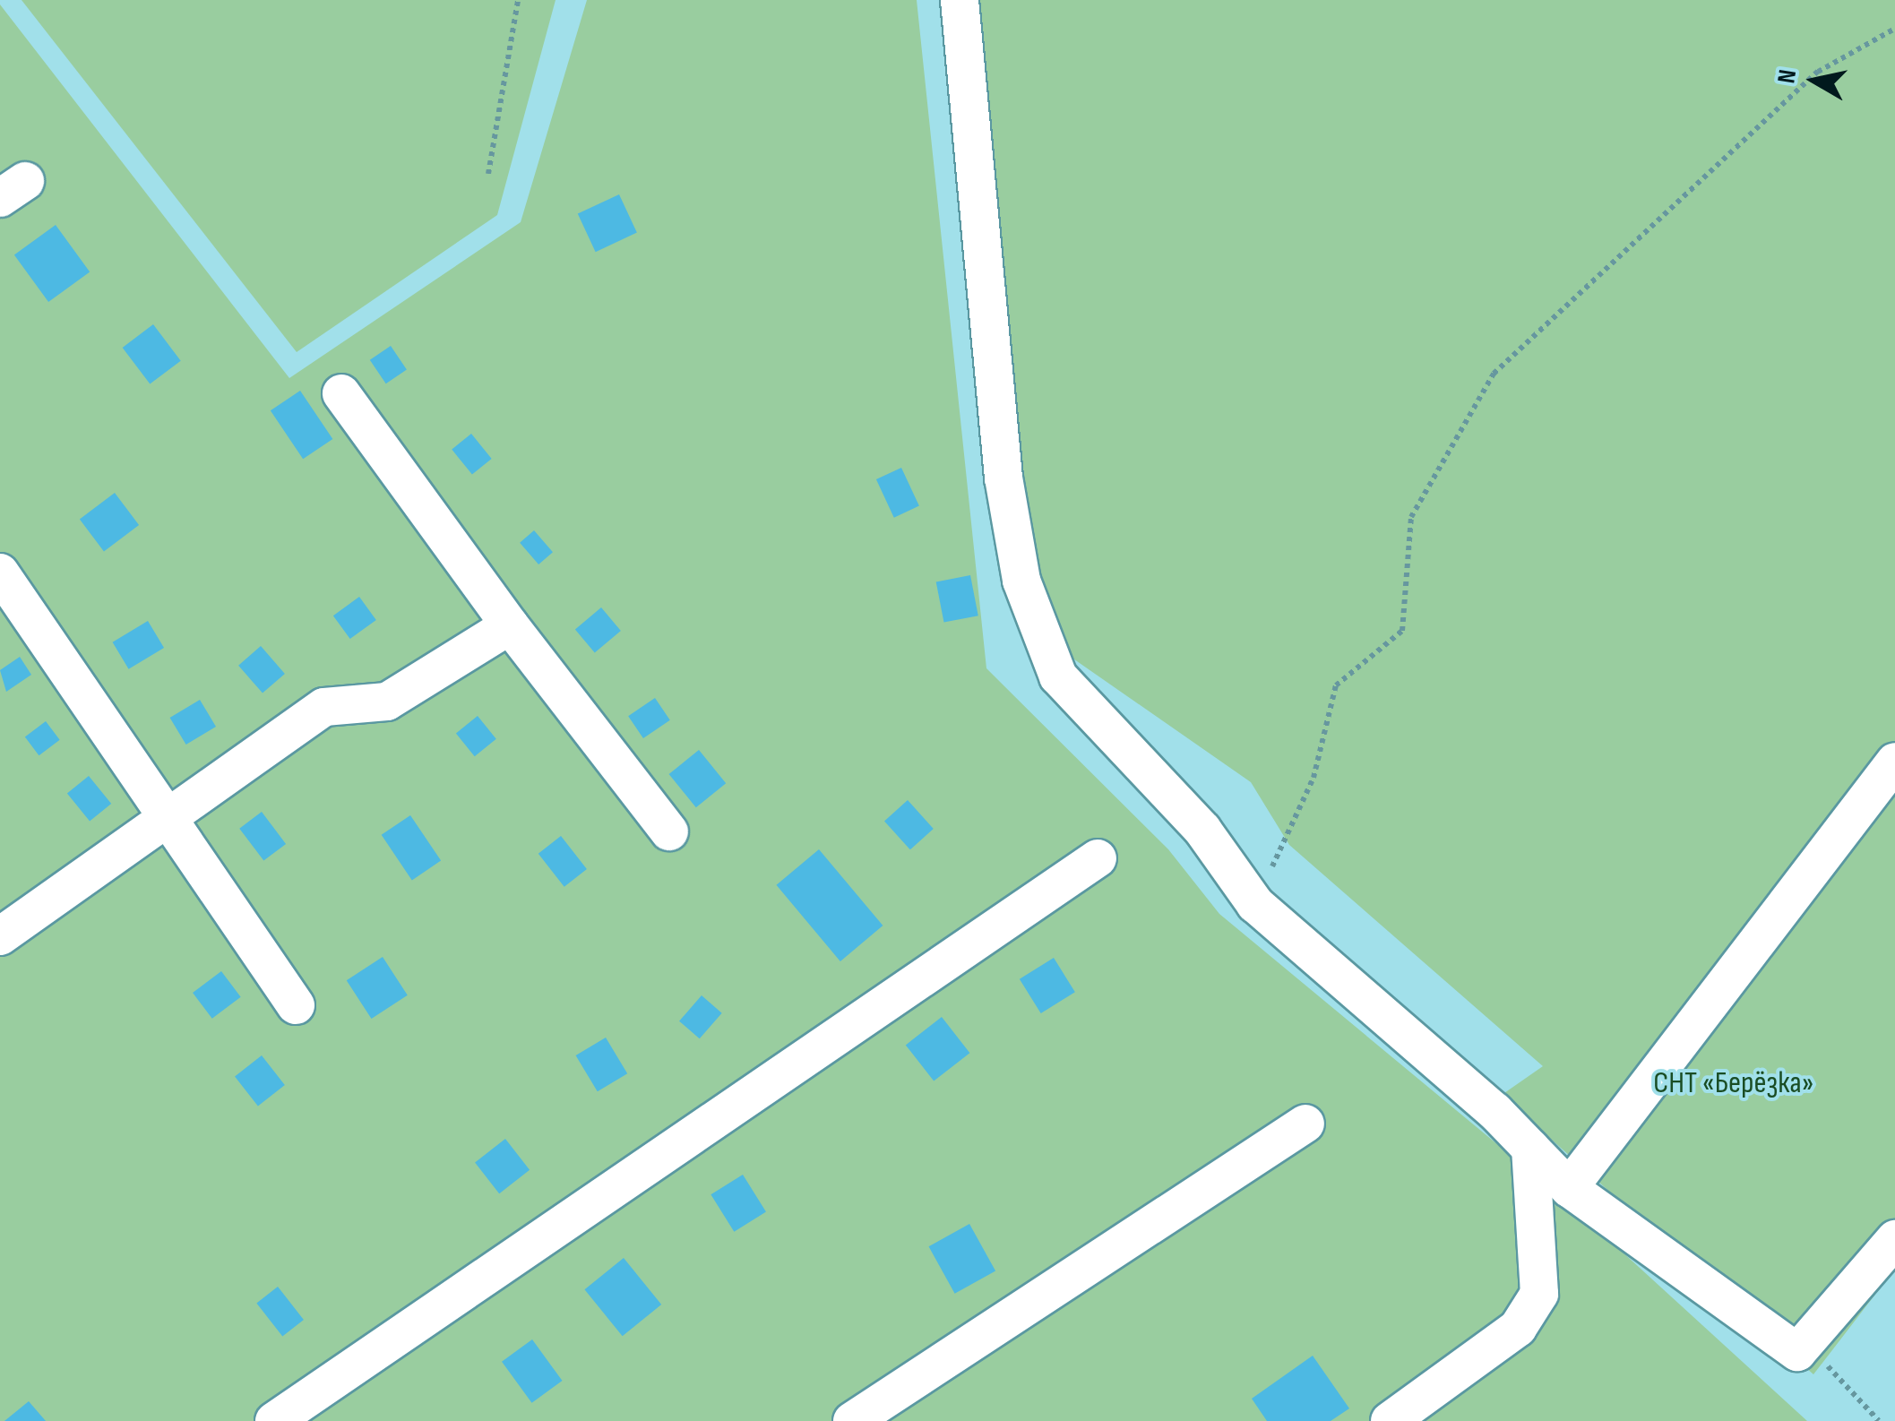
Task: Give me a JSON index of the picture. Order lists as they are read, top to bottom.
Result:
{
  "parks": ["СНТ «Берёзка»"],
  "north": "left"
}
